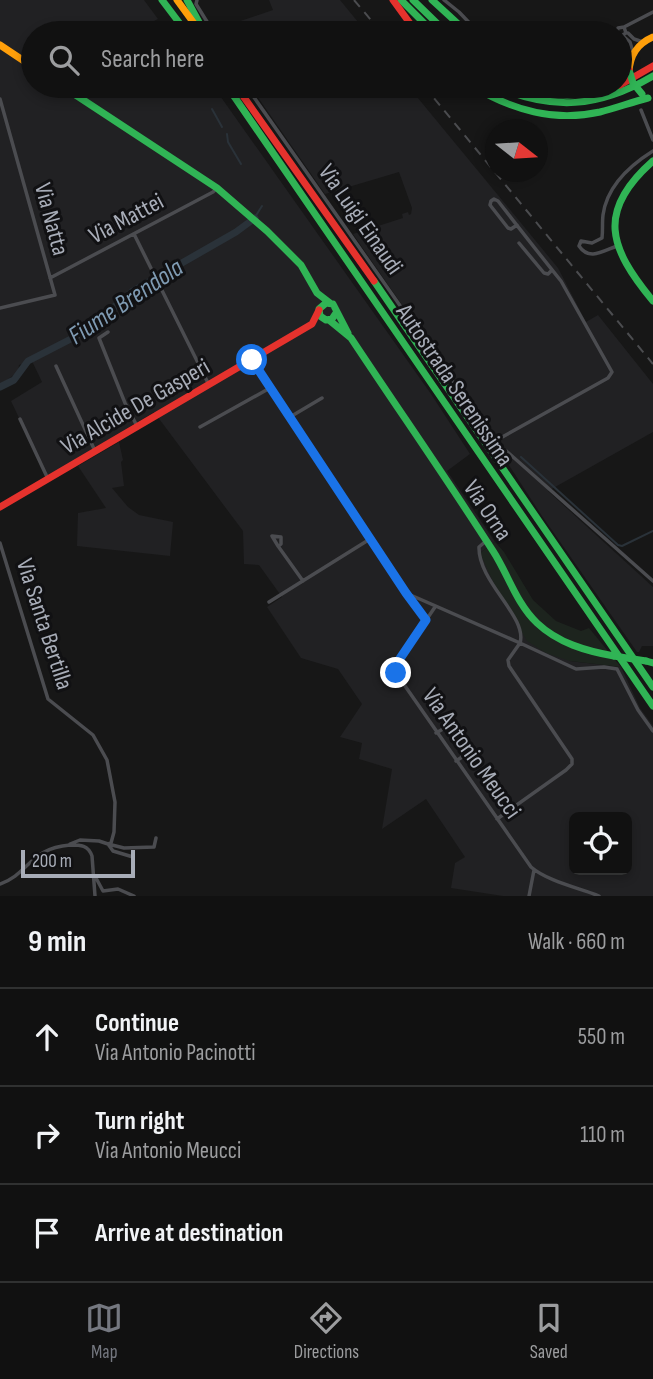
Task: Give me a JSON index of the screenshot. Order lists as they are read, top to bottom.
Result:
{
  "streets": {
    "main road": ["Autostrada Serenissima", "Via Alcide De Gasperi", "Via Orna"],
    "street": [
      "Via Mattei",
      "Via Natta",
      "Via Luigi Einaudi",
      "Via Santa Bertilla",
      "Via Antonio Meucci"
    ]
  },
  "crossings": [
    ["Via Mattei", "Via Natta"],
    ["Via Alcide De Gasperi", "Via Orna"]
  ],
  "water": ["Fiume Brendola"],
  "scale_bar": "200 m",
  "north": "right",
  "page": {
    "search": "Search here",
    "scale": "200 m",
    "heading": ["9 min", "Walk · 660 m"],
    "list": [
      ["Continue", "Via Antonio Pacinotti", "550 m"],
      ["Turn right", "Via Antonio Meucci", "110 m"],
      "Arrive at destination"
    ],
    "nav": ["Map", "Directions", "Saved"]
  }
}
